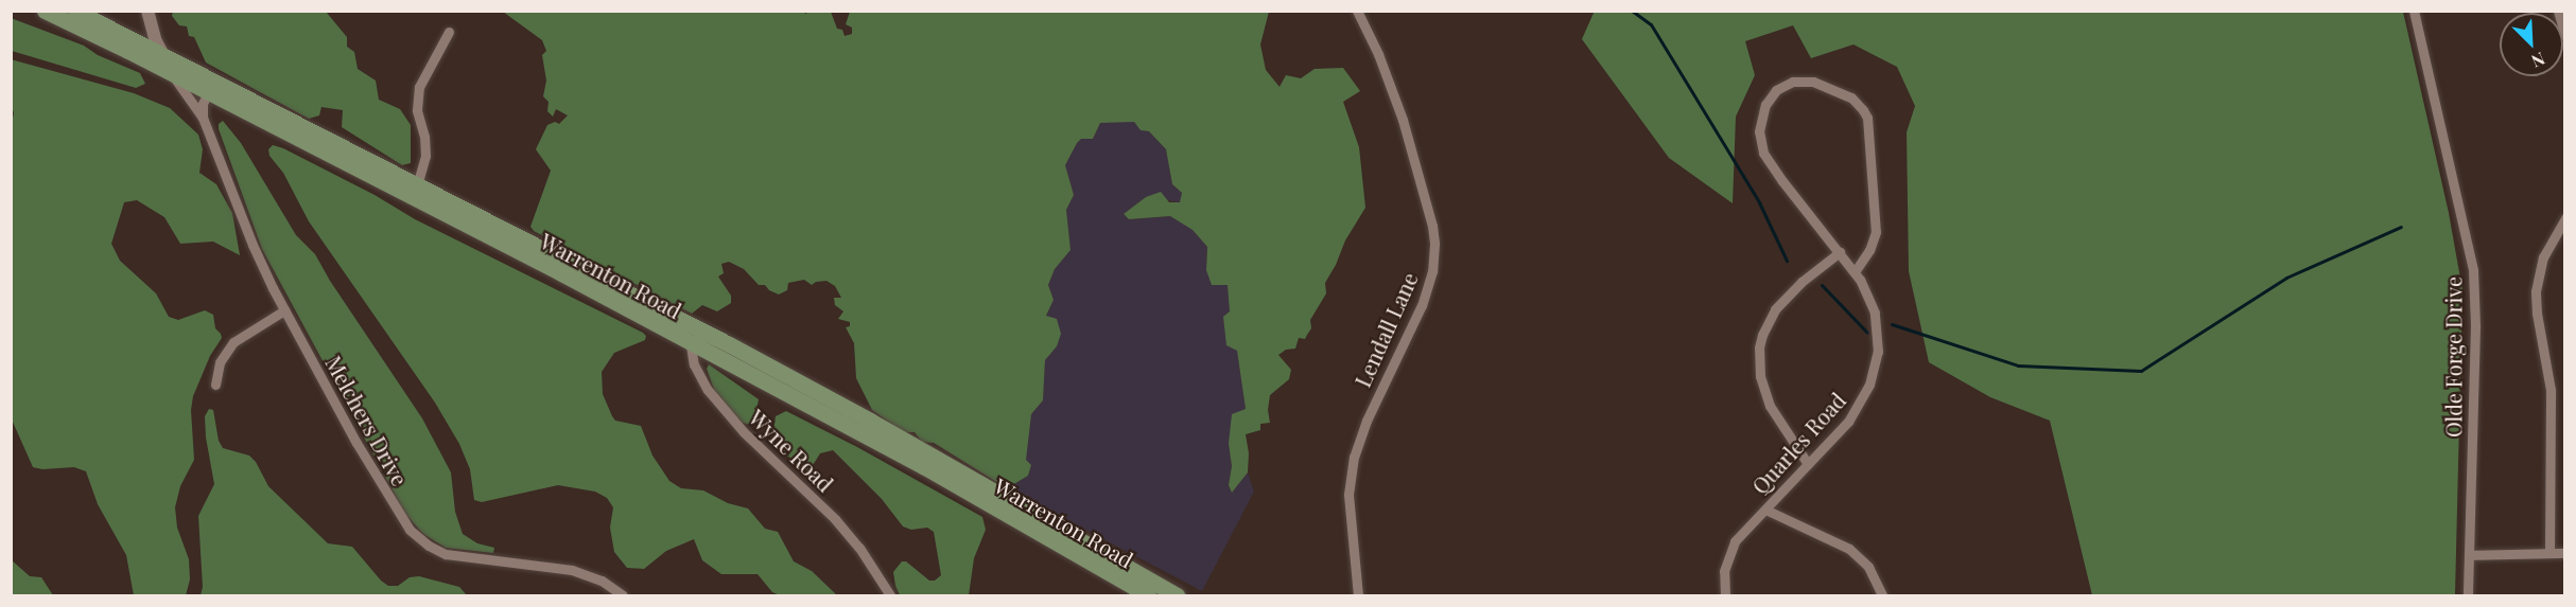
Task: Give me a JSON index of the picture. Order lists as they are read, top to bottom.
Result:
{
  "streets": {
    "main road": ["Warrenton Road"],
    "street": [
      "Lendall Lane",
      "Olde Forge Drive",
      "Melchers Drive",
      "Quarles Road",
      "Wyne Road"
    ]
  },
  "crossings": [
    ["Warrenton Road", "Melchers Drive"],
    ["Warrenton Road", "Wyne Road"]
  ],
  "north": "bottom right"
}
